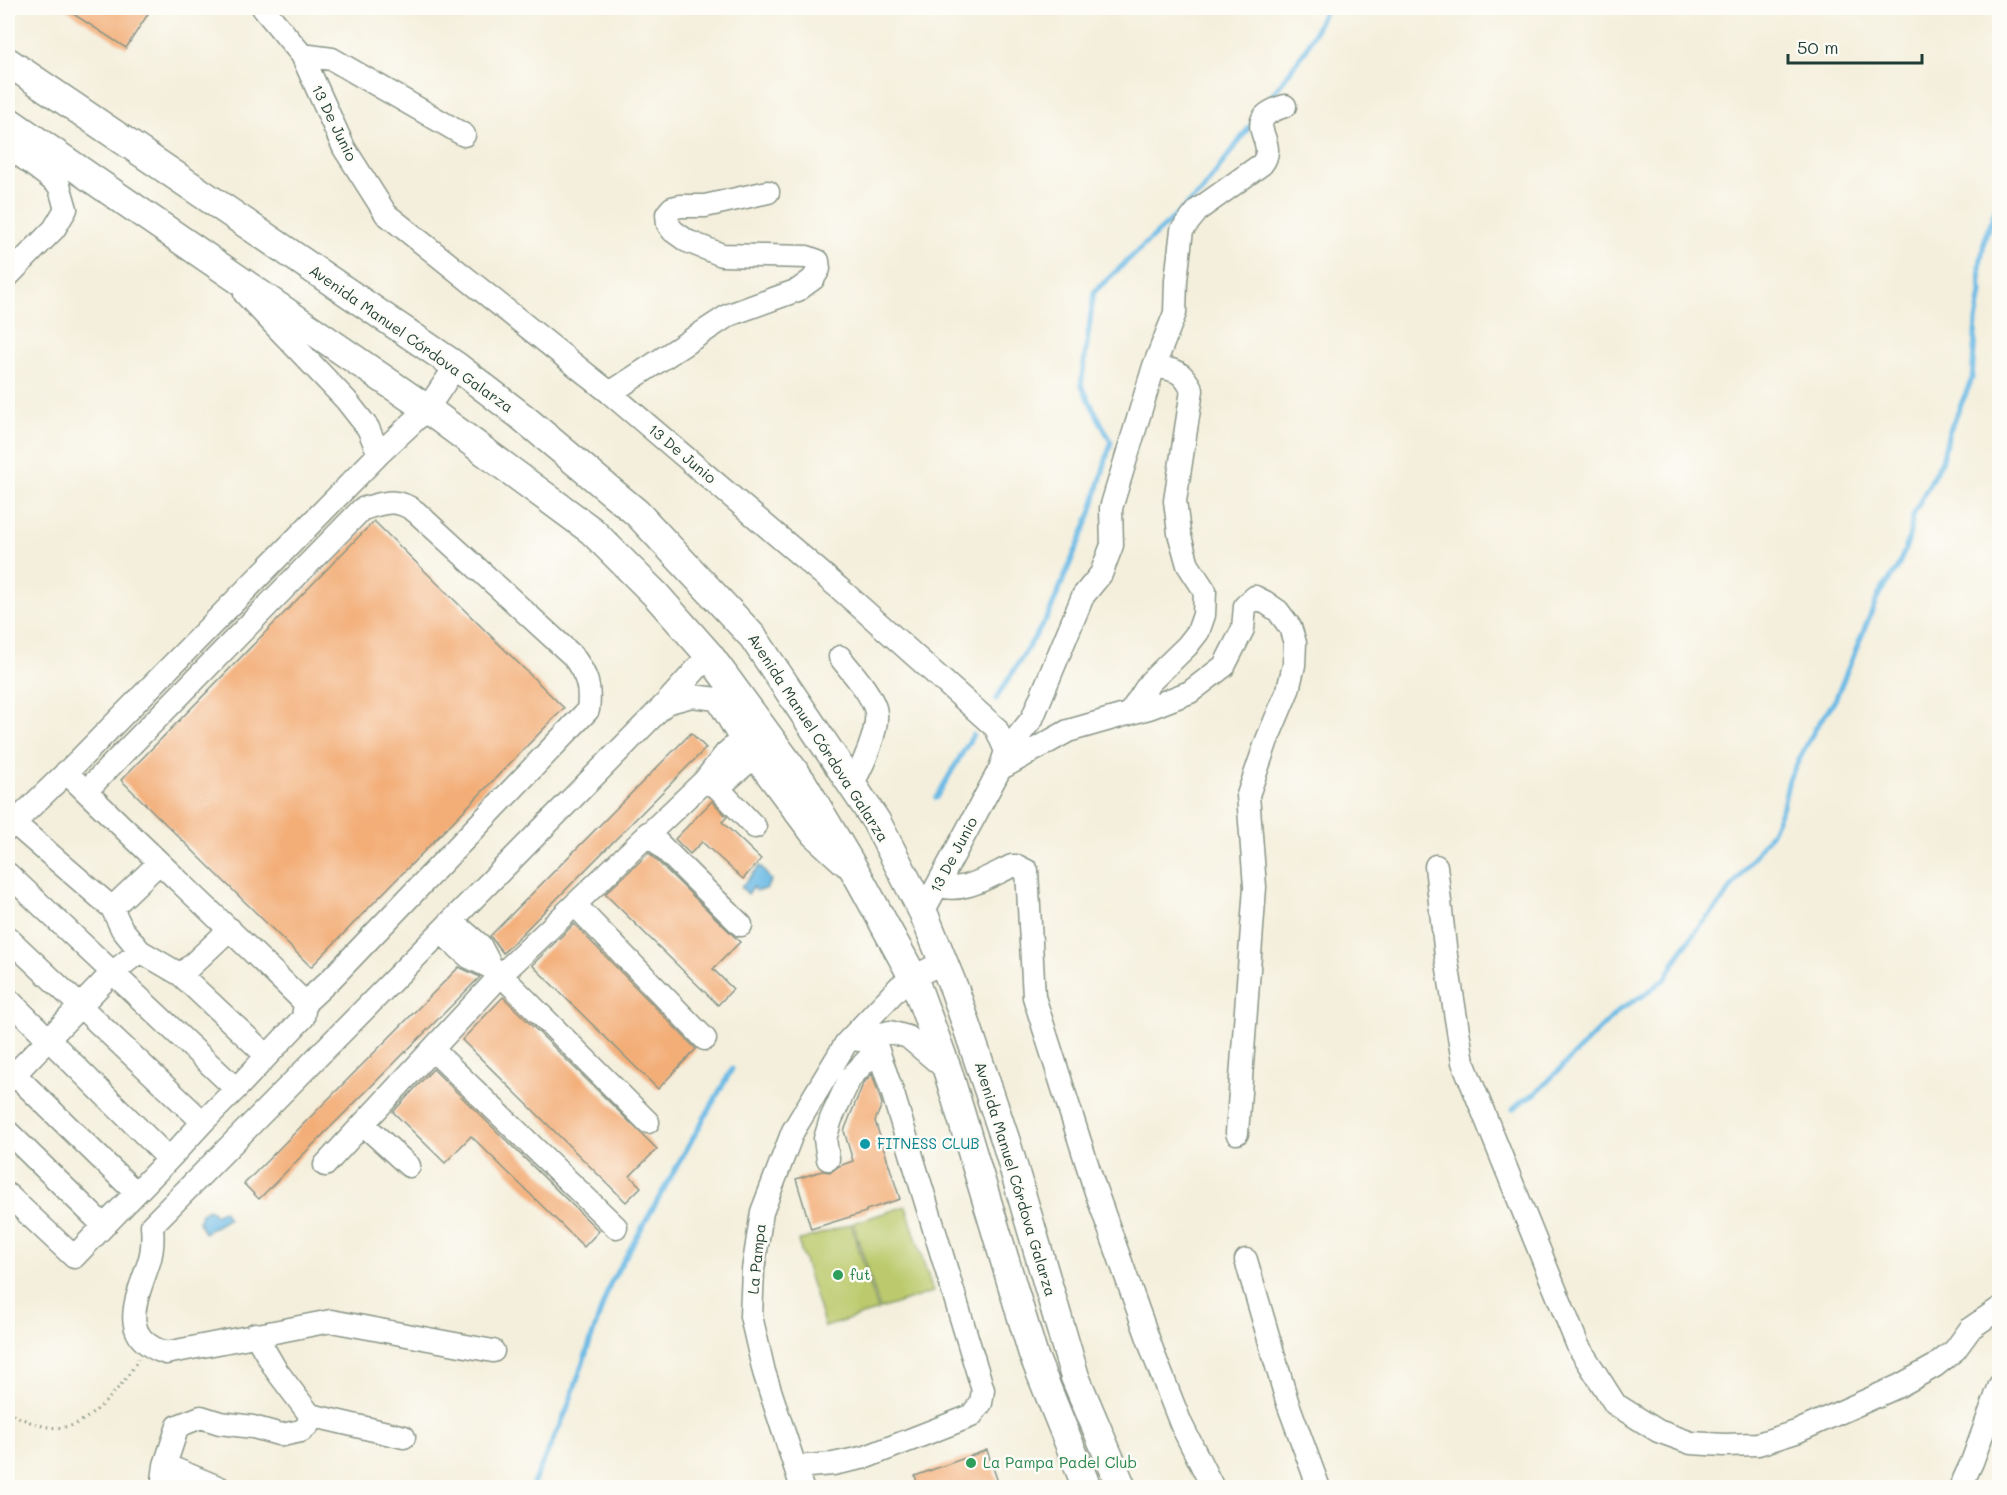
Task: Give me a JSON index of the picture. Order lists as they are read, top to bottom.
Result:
{
  "streets": {
    "main road": ["Avenida Manuel Córdova Galarza"],
    "street": ["13 De Junio", "La Pampa"]
  },
  "crossings": [
    ["13 De Junio", "Avenida Manuel Córdova Galarza"],
    ["Avenida Manuel Córdova Galarza", "La Pampa"]
  ],
  "places": ["FITNESS CLUB", "fut", "La Pampa Padel Club"],
  "scale_bar": "50 m"
}
